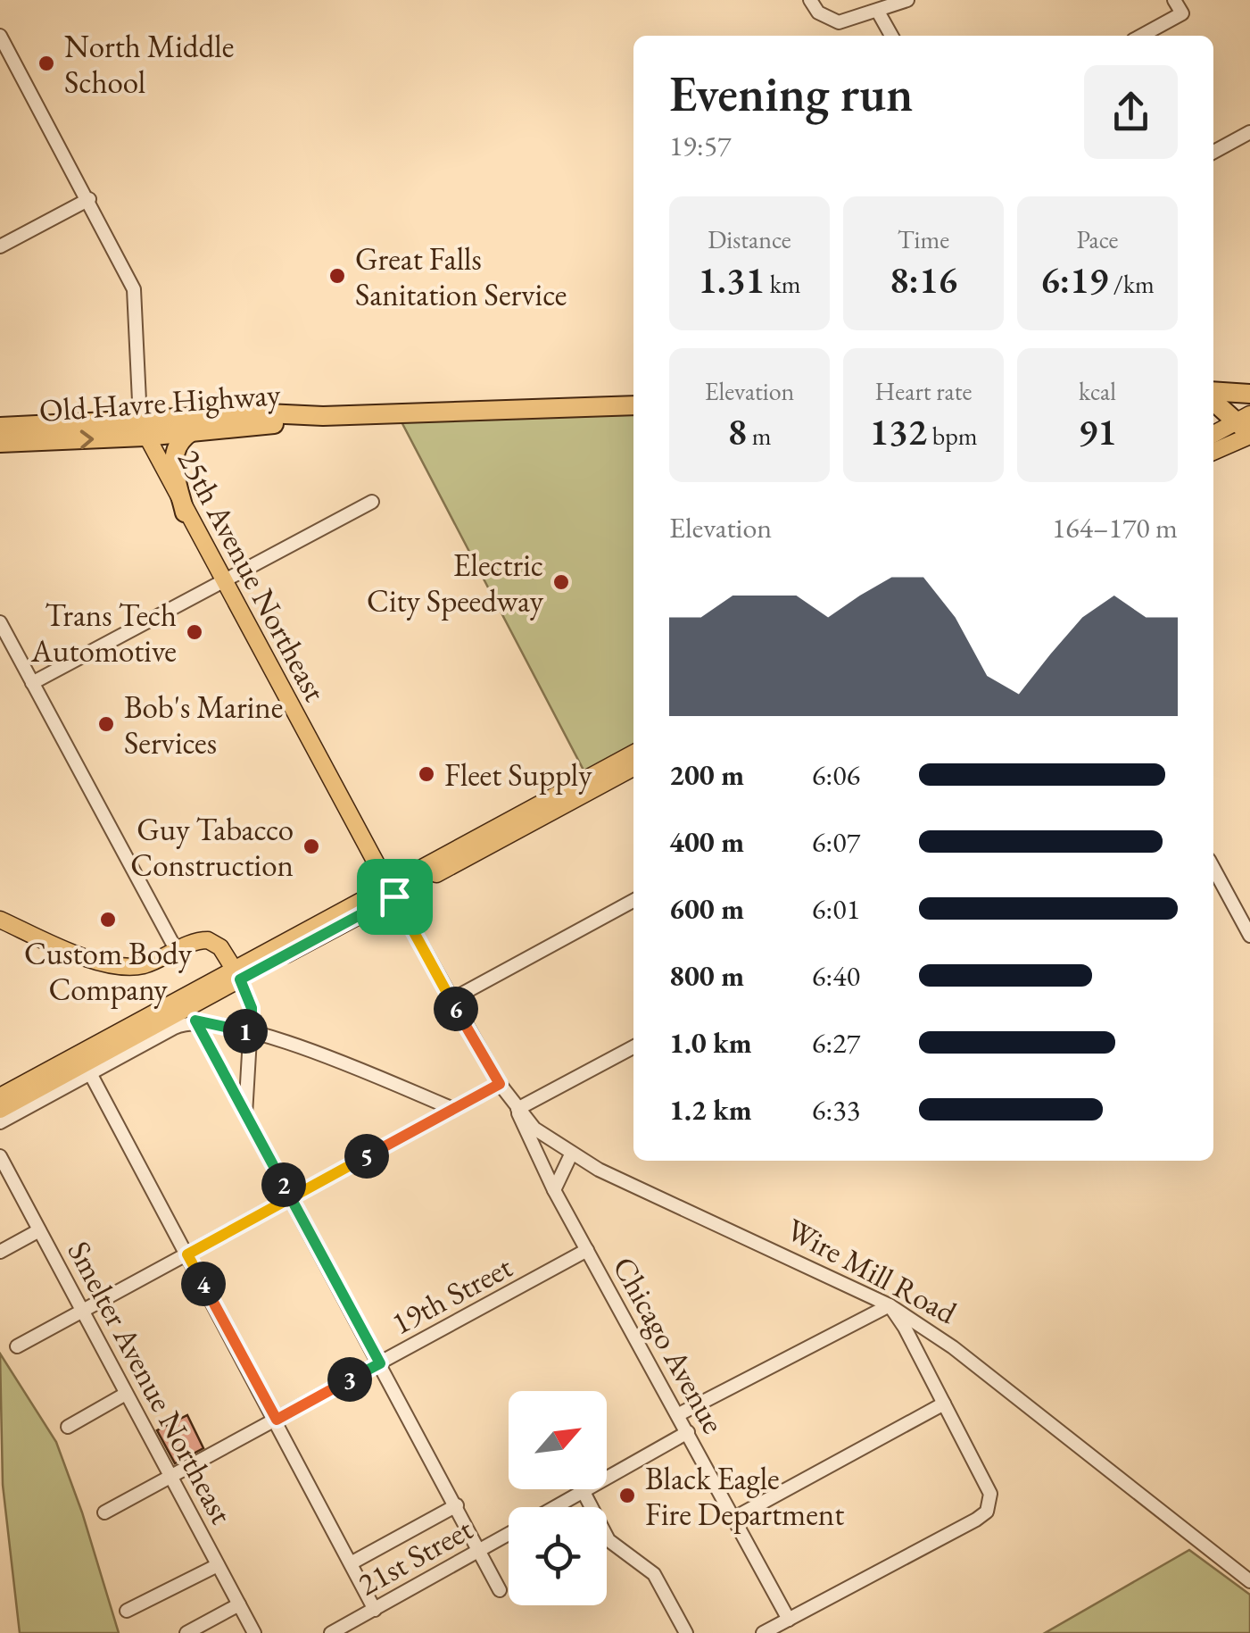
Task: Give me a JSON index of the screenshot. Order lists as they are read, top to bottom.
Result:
{
  "streets": {
    "highway": ["Old Havre Highway"],
    "main road": ["25th Avenue Northeast"],
    "street": [
      "Wire Mill Road",
      "19th Street",
      "Chicago Avenue",
      "Smelter Avenue Northeast",
      "21st Street"
    ]
  },
  "crossings": [
    ["Old Havre Highway", "25th Avenue Northeast"],
    ["25th Avenue Northeast", "Wire Mill Road"],
    ["25th Avenue Northeast", "Chicago Avenue"],
    ["Wire Mill Road", "Chicago Avenue"],
    ["19th Street", "Chicago Avenue"],
    ["19th Street", "Smelter Avenue Northeast"],
    ["Chicago Avenue", "21st Street"]
  ],
  "places": [
    "North Middle School",
    "Great Falls Sanitation Service",
    "Electric City Speedway",
    "Trans Tech Automotive",
    "Bob's Marine Services",
    "Fleet Supply",
    "Guy Tabacco Construction",
    "Custom Body Company",
    "Black Eagle Fire Department"
  ],
  "north": "top right",
  "page": {
    "heading": ["Evening run", "19:57"],
    "stats": [
      ["Distance", "1.31 km"],
      ["Time", "8:16"],
      ["Pace", "6:19 /km"],
      ["Elevation", "8 m"],
      ["Heart rate", "132 bpm"],
      ["kcal", "91"]
    ],
    "chart": ["Elevation", "164–170 m"],
    "list": [
      {
        "name": "200 m",
        "note": "6:06"
      },
      {
        "name": "400 m",
        "note": "6:07"
      },
      {
        "name": "600 m",
        "note": "6:01"
      },
      {
        "name": "800 m",
        "note": "6:40"
      },
      {
        "name": "1.0 km",
        "note": "6:27"
      },
      {
        "name": "1.2 km",
        "note": "6:33"
      }
    ],
    "pins": [
      "6",
      "1",
      "5",
      "2",
      "4",
      "3"
    ]
  }
}
